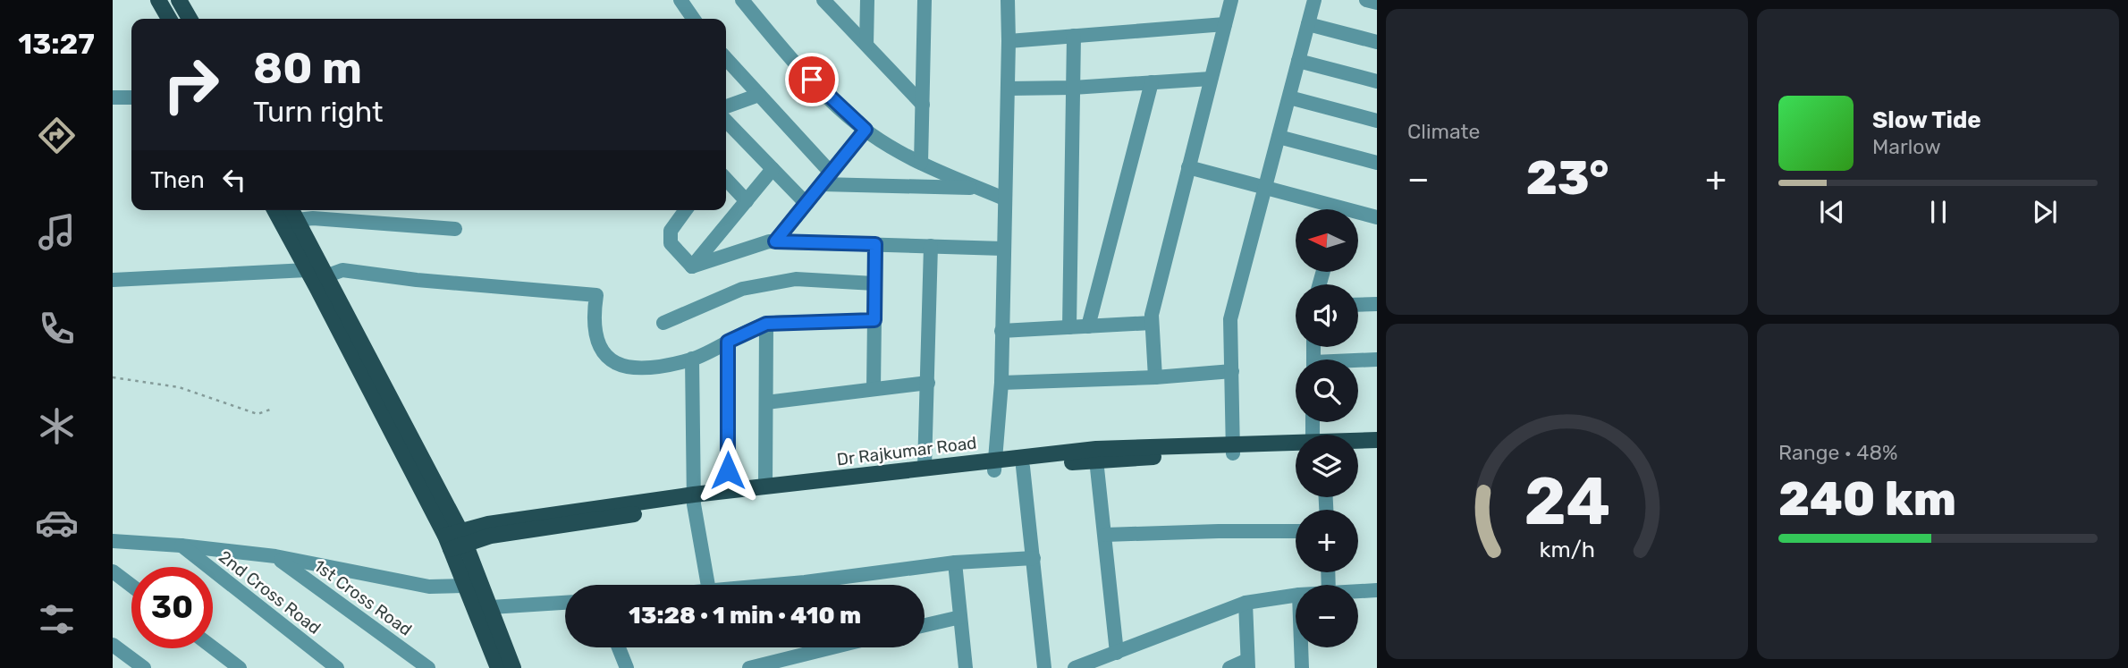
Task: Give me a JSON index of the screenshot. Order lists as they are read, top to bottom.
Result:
{
  "streets": {
    "main road": ["Dr Rajkumar Road"],
    "street": ["2nd Cross Road", "1st Cross Road"]
  },
  "north": "left",
  "page": {
    "tabs": "13:27",
    "tile": [
      "Climate",
      ["Range · 48%", "240 km"]
    ],
    "turn": ["80 m", "Turn right"],
    "song": ["Slow Tide", "Marlow"],
    "then": "Then",
    "heat": ["−", "23°", "+"],
    "map_buttons": ["+", "−"],
    "limit": "30",
    "trip": "13:28 · 1 min · 410 m",
    "gauge": ["24", "km/h"]
  }
}
